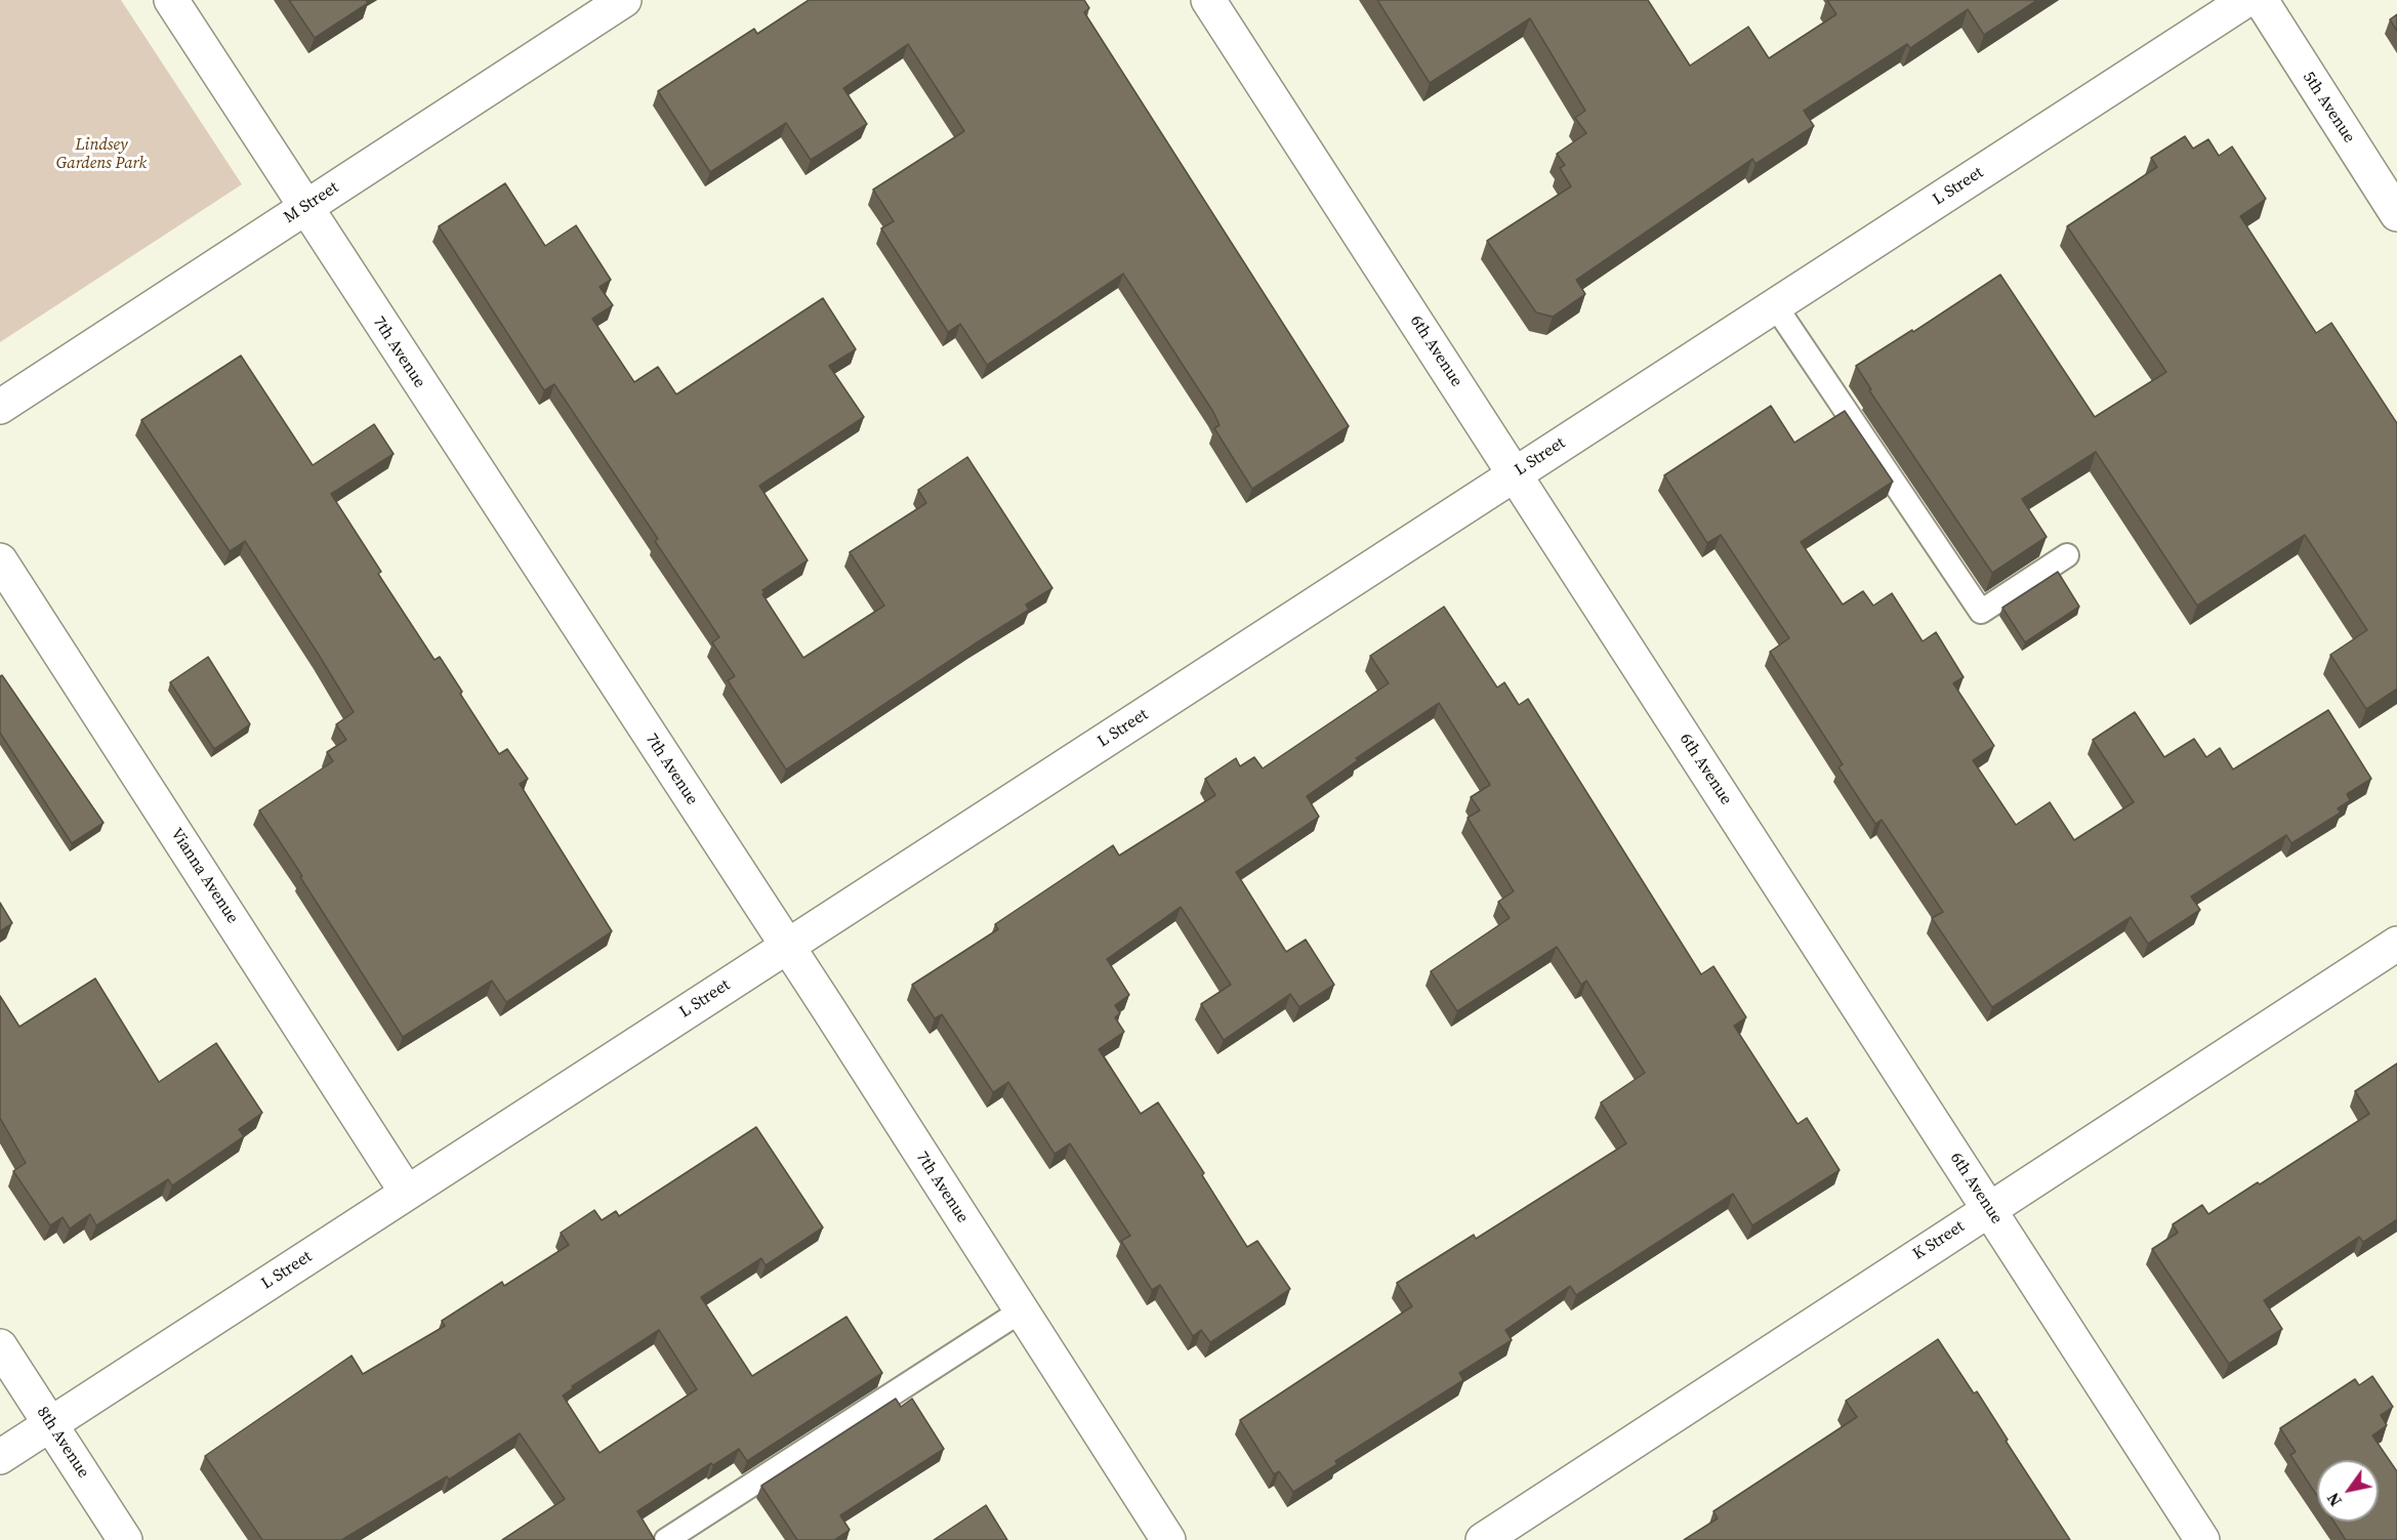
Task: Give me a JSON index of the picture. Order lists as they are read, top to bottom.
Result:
{
  "streets": {
    "street": [
      "5th Avenue",
      "L Street",
      "M Street",
      "6th Avenue",
      "7th Avenue",
      "Vianna Avenue",
      "K Street",
      "8th Avenue"
    ]
  },
  "crossings": [
    ["L Street", "6th Avenue"],
    ["L Street", "7th Avenue"],
    ["L Street", "Vianna Avenue"],
    ["L Street", "8th Avenue"],
    ["M Street", "7th Avenue"],
    ["6th Avenue", "K Street"]
  ],
  "parks": ["Lindsey Gardens Park"],
  "north": "bottom left"
}
